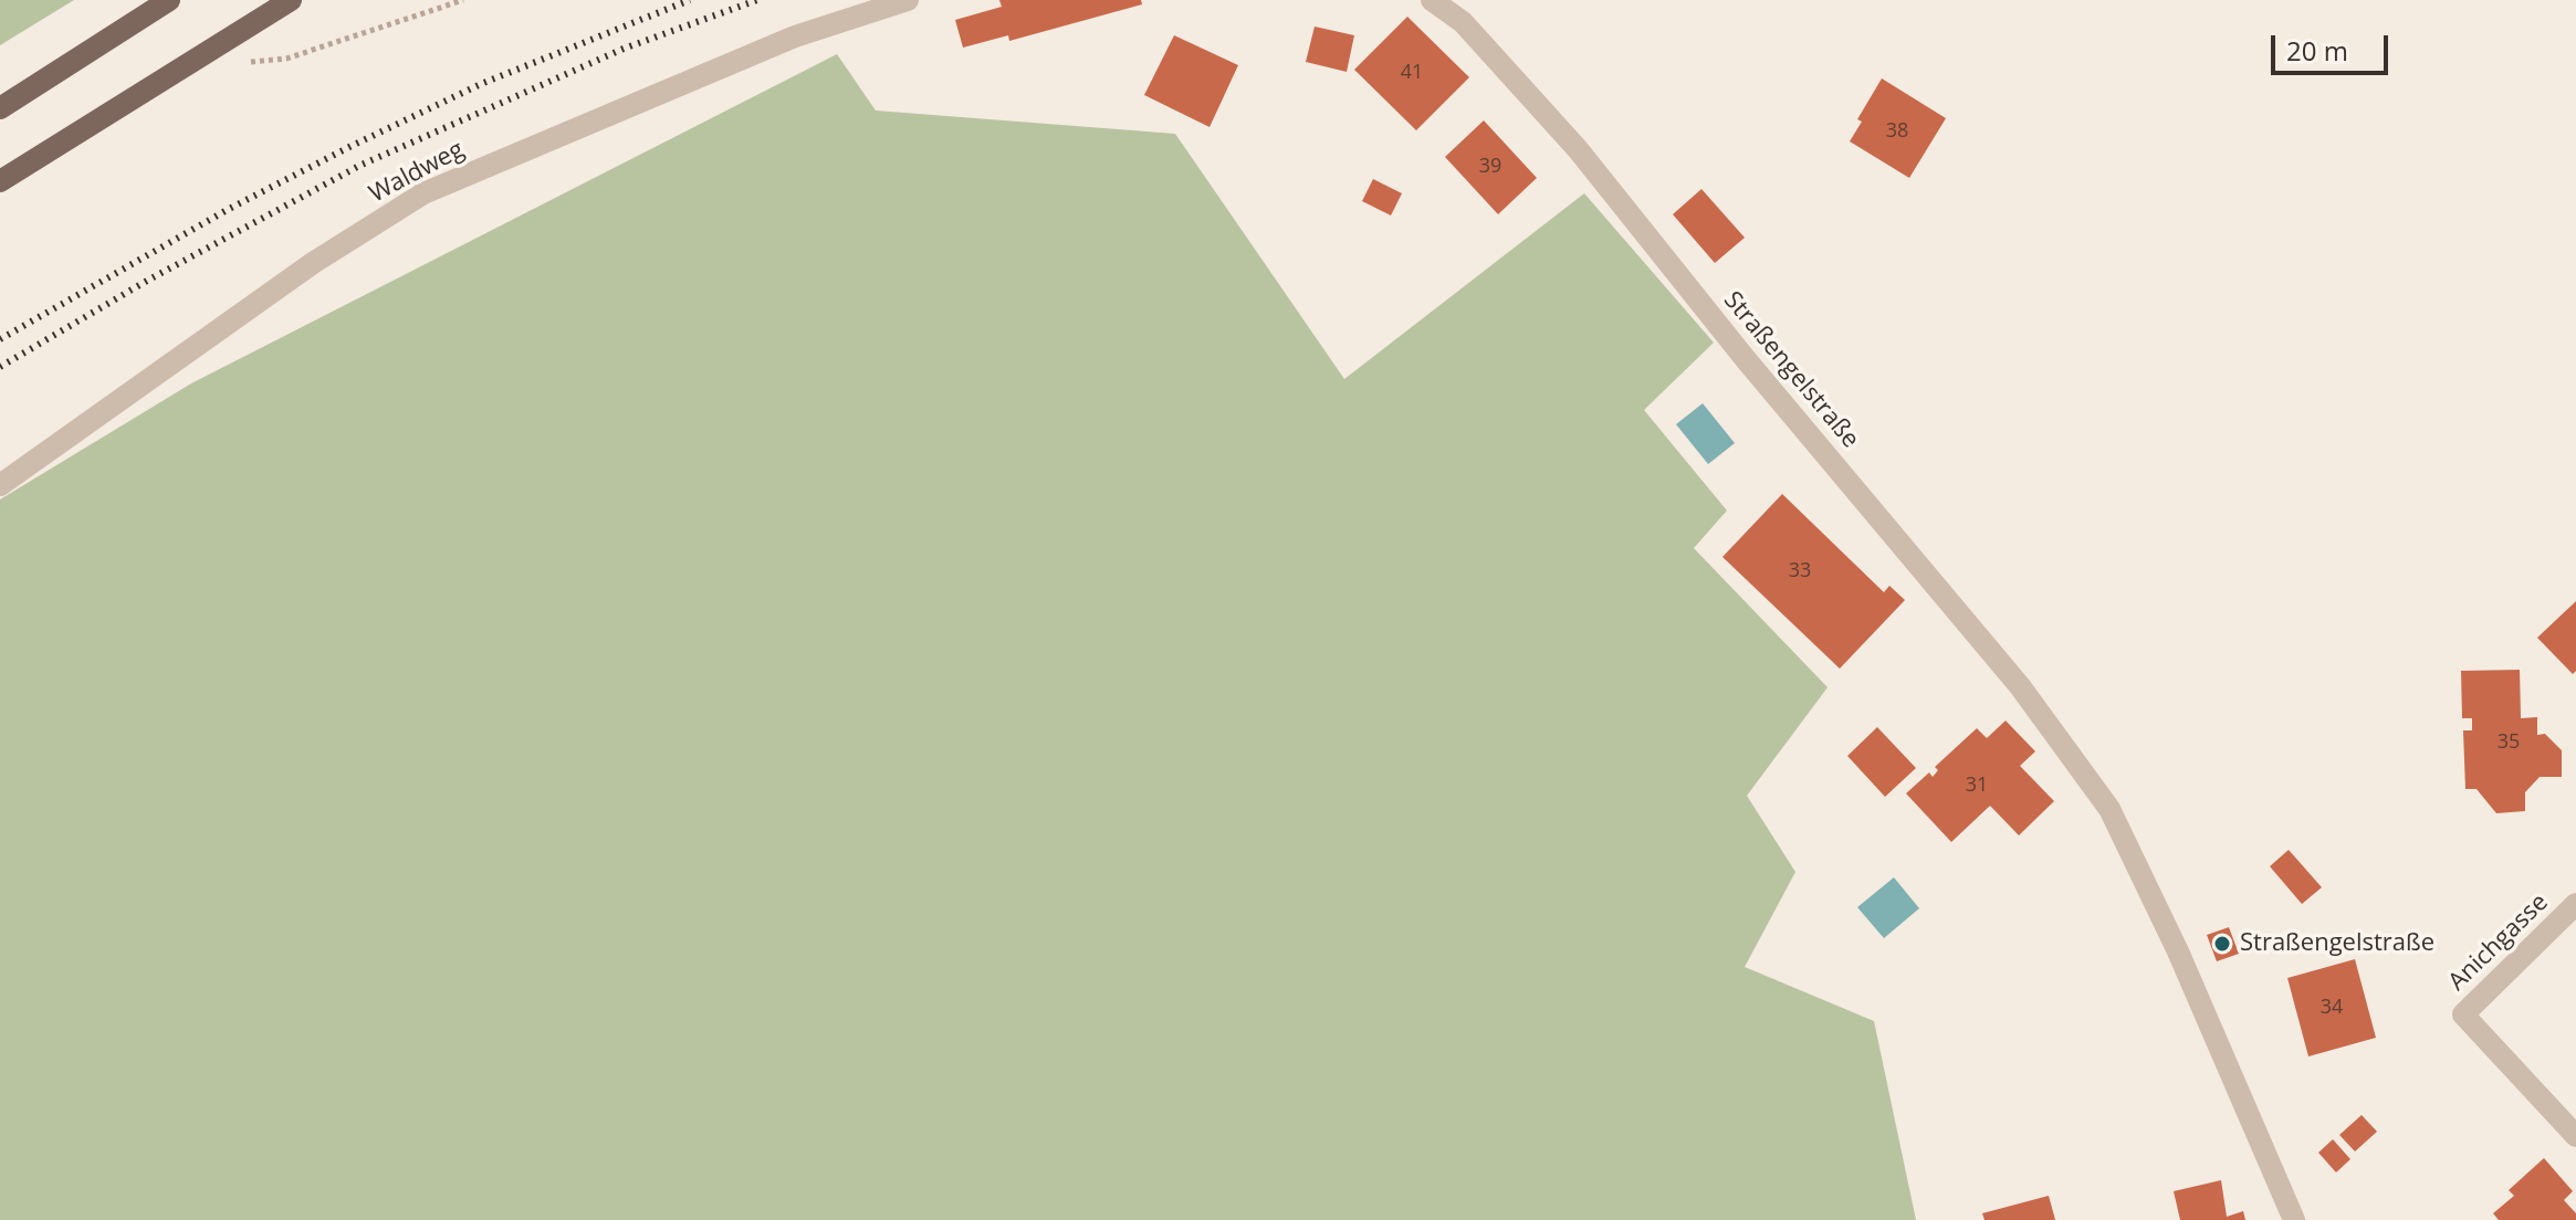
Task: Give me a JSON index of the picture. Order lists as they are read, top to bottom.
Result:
{
  "streets": {
    "street": ["Waldweg", "Straßengelstraße", "Anichgasse"]
  },
  "places": ["Straßengelstraße"],
  "house_numbers": [
    "41",
    "38",
    "39",
    "33",
    "35",
    "31",
    "34"
  ],
  "scale_bar": "20 m"
}
